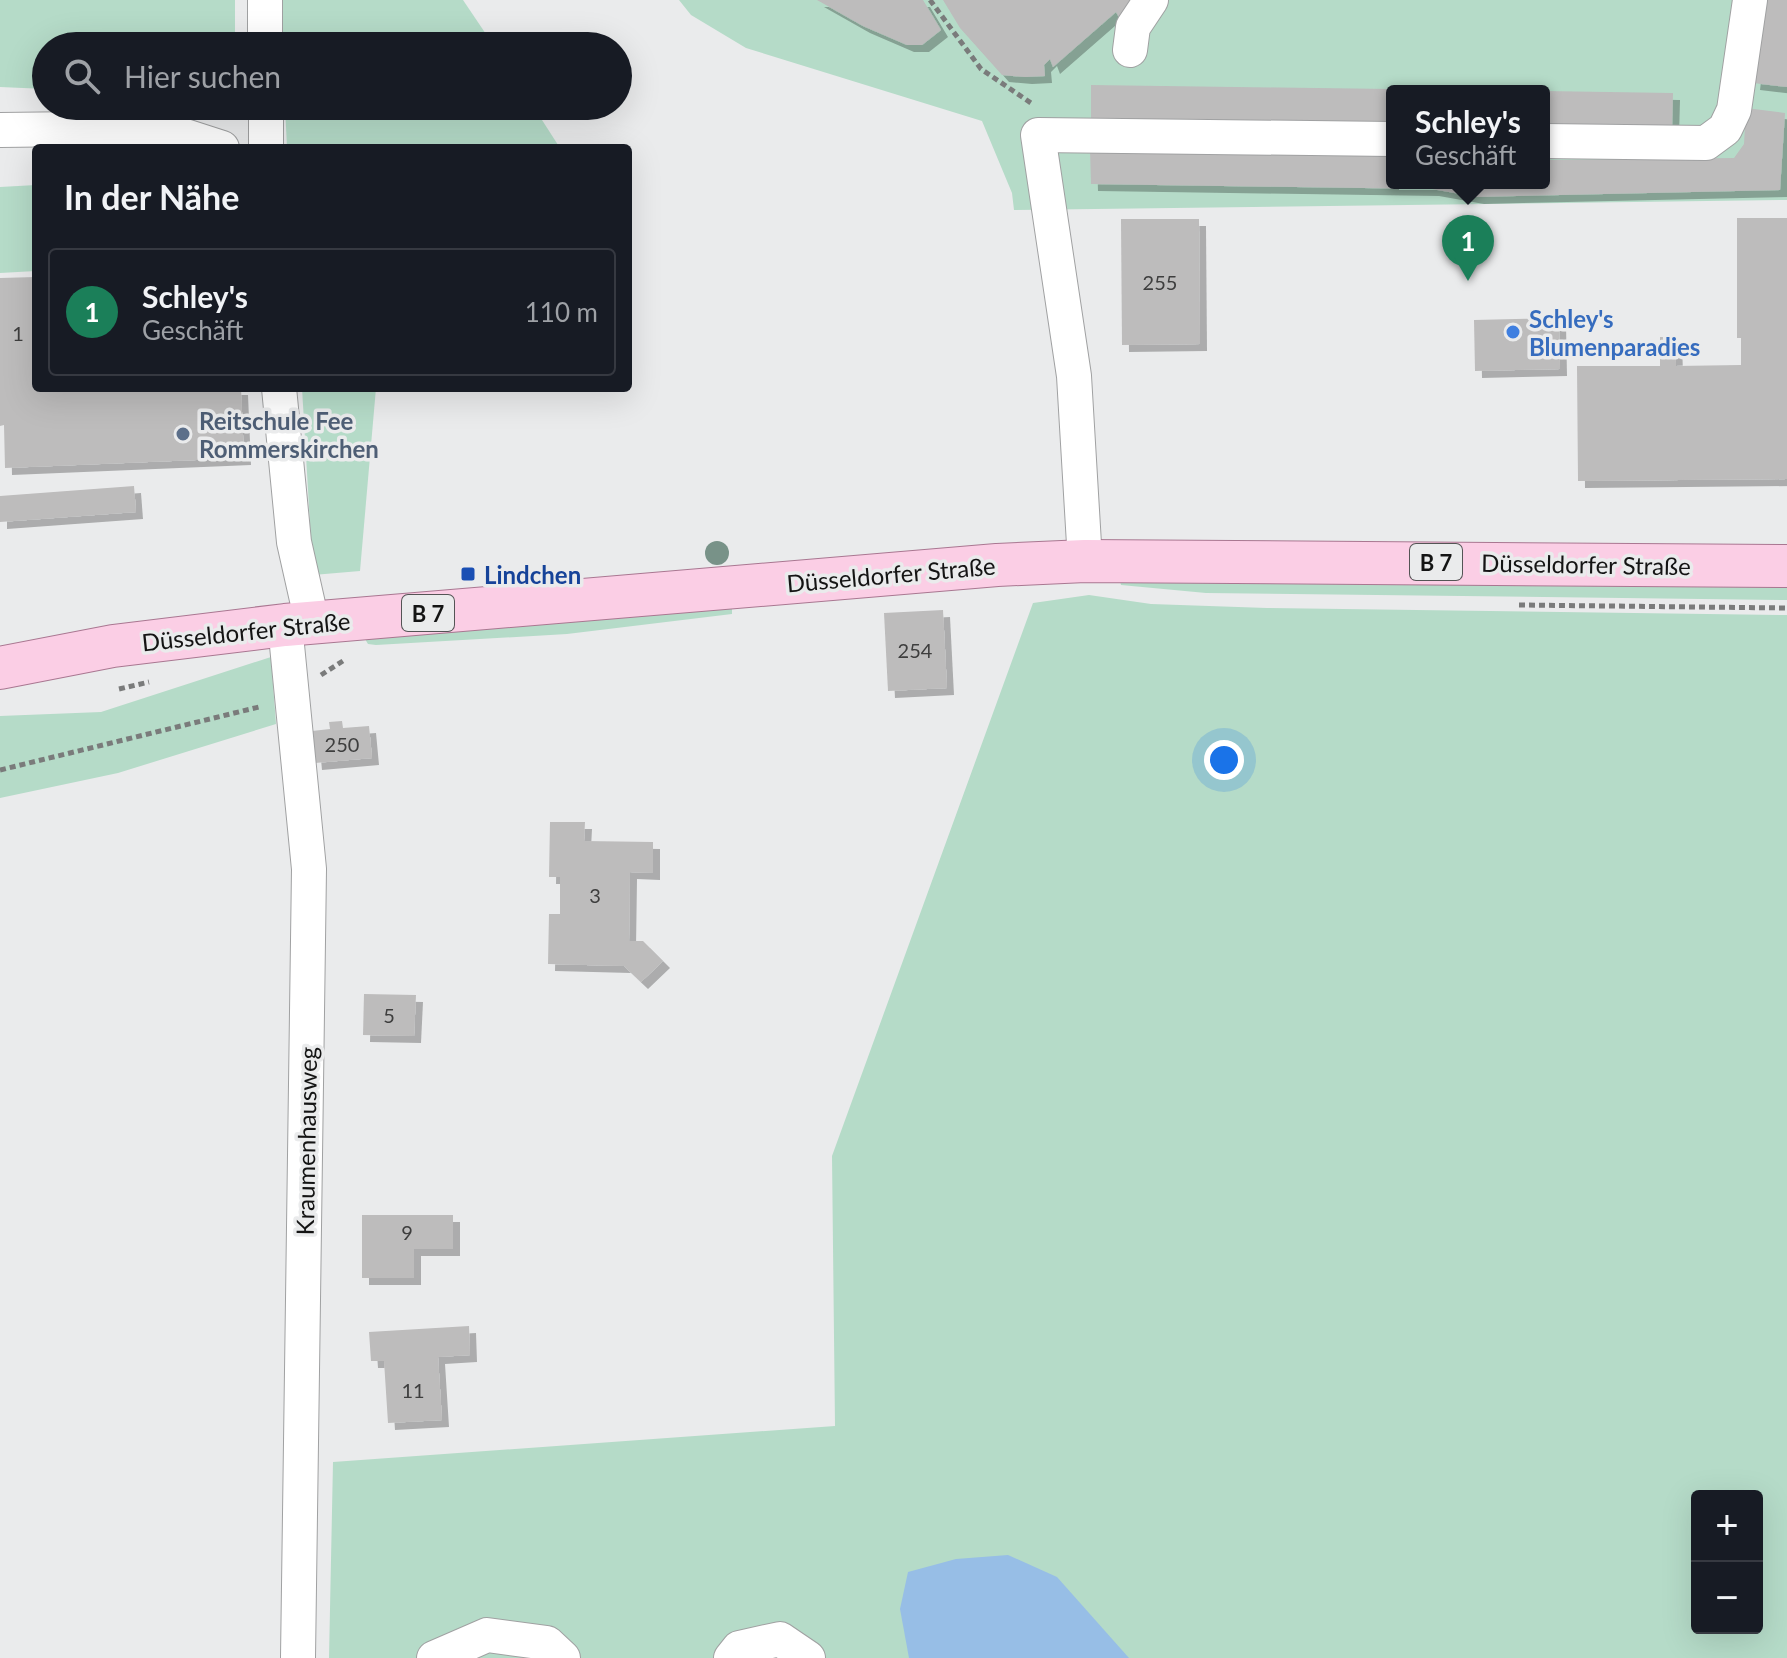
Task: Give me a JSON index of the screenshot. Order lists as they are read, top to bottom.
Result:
{
  "streets": {
    "main road": ["B 7", "Düsseldorfer Straße"],
    "street": ["Kraumenhausweg"]
  },
  "crossings": [
    ["Düsseldorfer Straße", "Kraumenhausweg"]
  ],
  "places": {
    "other": ["Schley's Blumenparadies", "Reitschule Fee Rommerskirchen"],
    "transit": ["Lindchen"]
  },
  "house_numbers": [
    "255",
    "1",
    "254",
    "250",
    "3",
    "5",
    "9",
    "11"
  ],
  "page": {
    "search": "Hier suchen",
    "popup": ["Schley's", "Geschäft"],
    "heading": "In der Nähe",
    "pins": "1",
    "list": [
      {
        "mark": "1",
        "name": "Schley's",
        "note": "Geschäft",
        "value": "110 m"
      }
    ],
    "map_buttons": ["+", "−"]
  }
}
